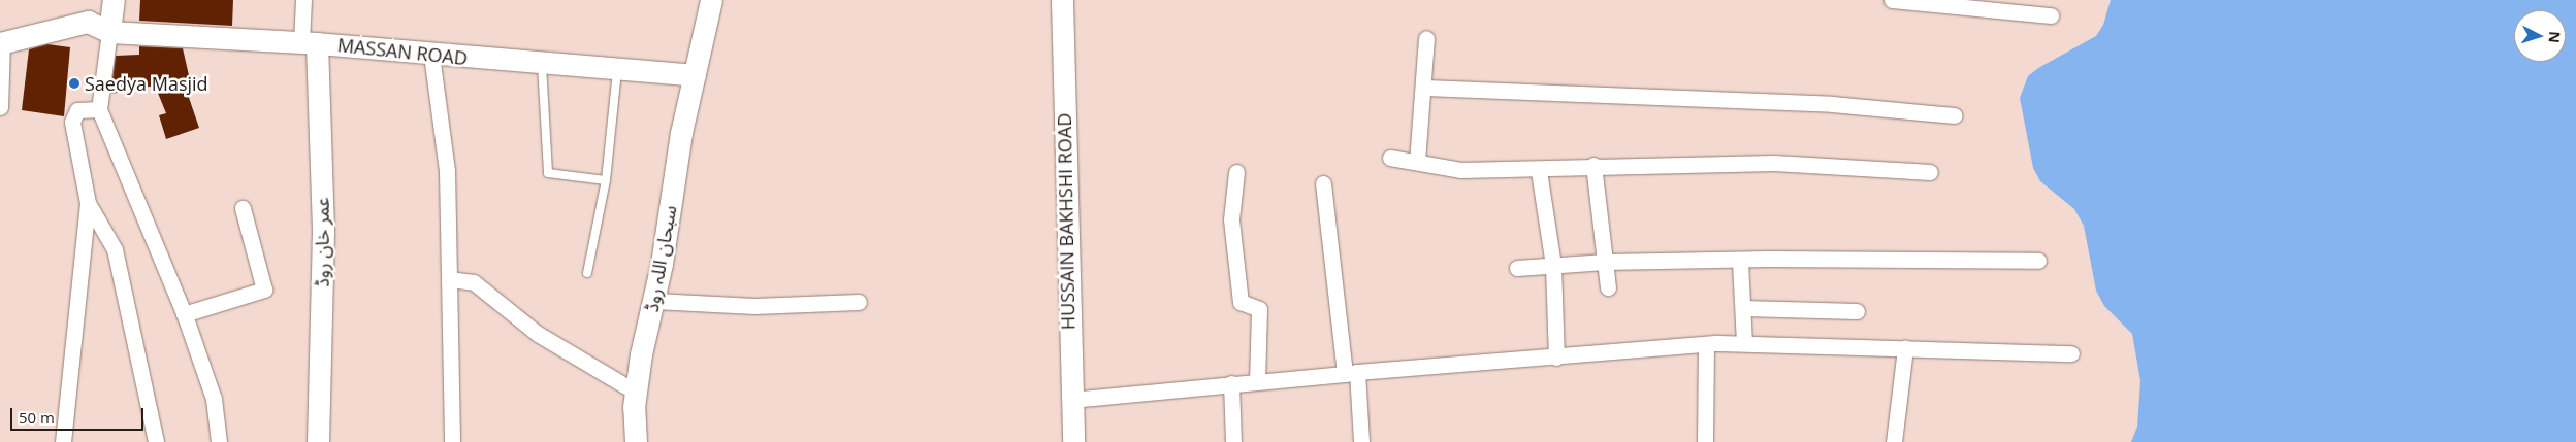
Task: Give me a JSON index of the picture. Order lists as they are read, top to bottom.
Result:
{
  "streets": {
    "street": [
      "MASSAN ROAD",
      "HUSSAIN BAKHSHI ROAD",
      "عمر خان روڈ",
      "سبحان اللہ روڈ"
    ]
  },
  "crossings": [
    ["MASSAN ROAD", "عمر خان روڈ"],
    ["MASSAN ROAD", "سبحان اللہ روڈ"]
  ],
  "places": ["Saedya Masjid"],
  "scale_bar": "50 m",
  "north": "right"
}
